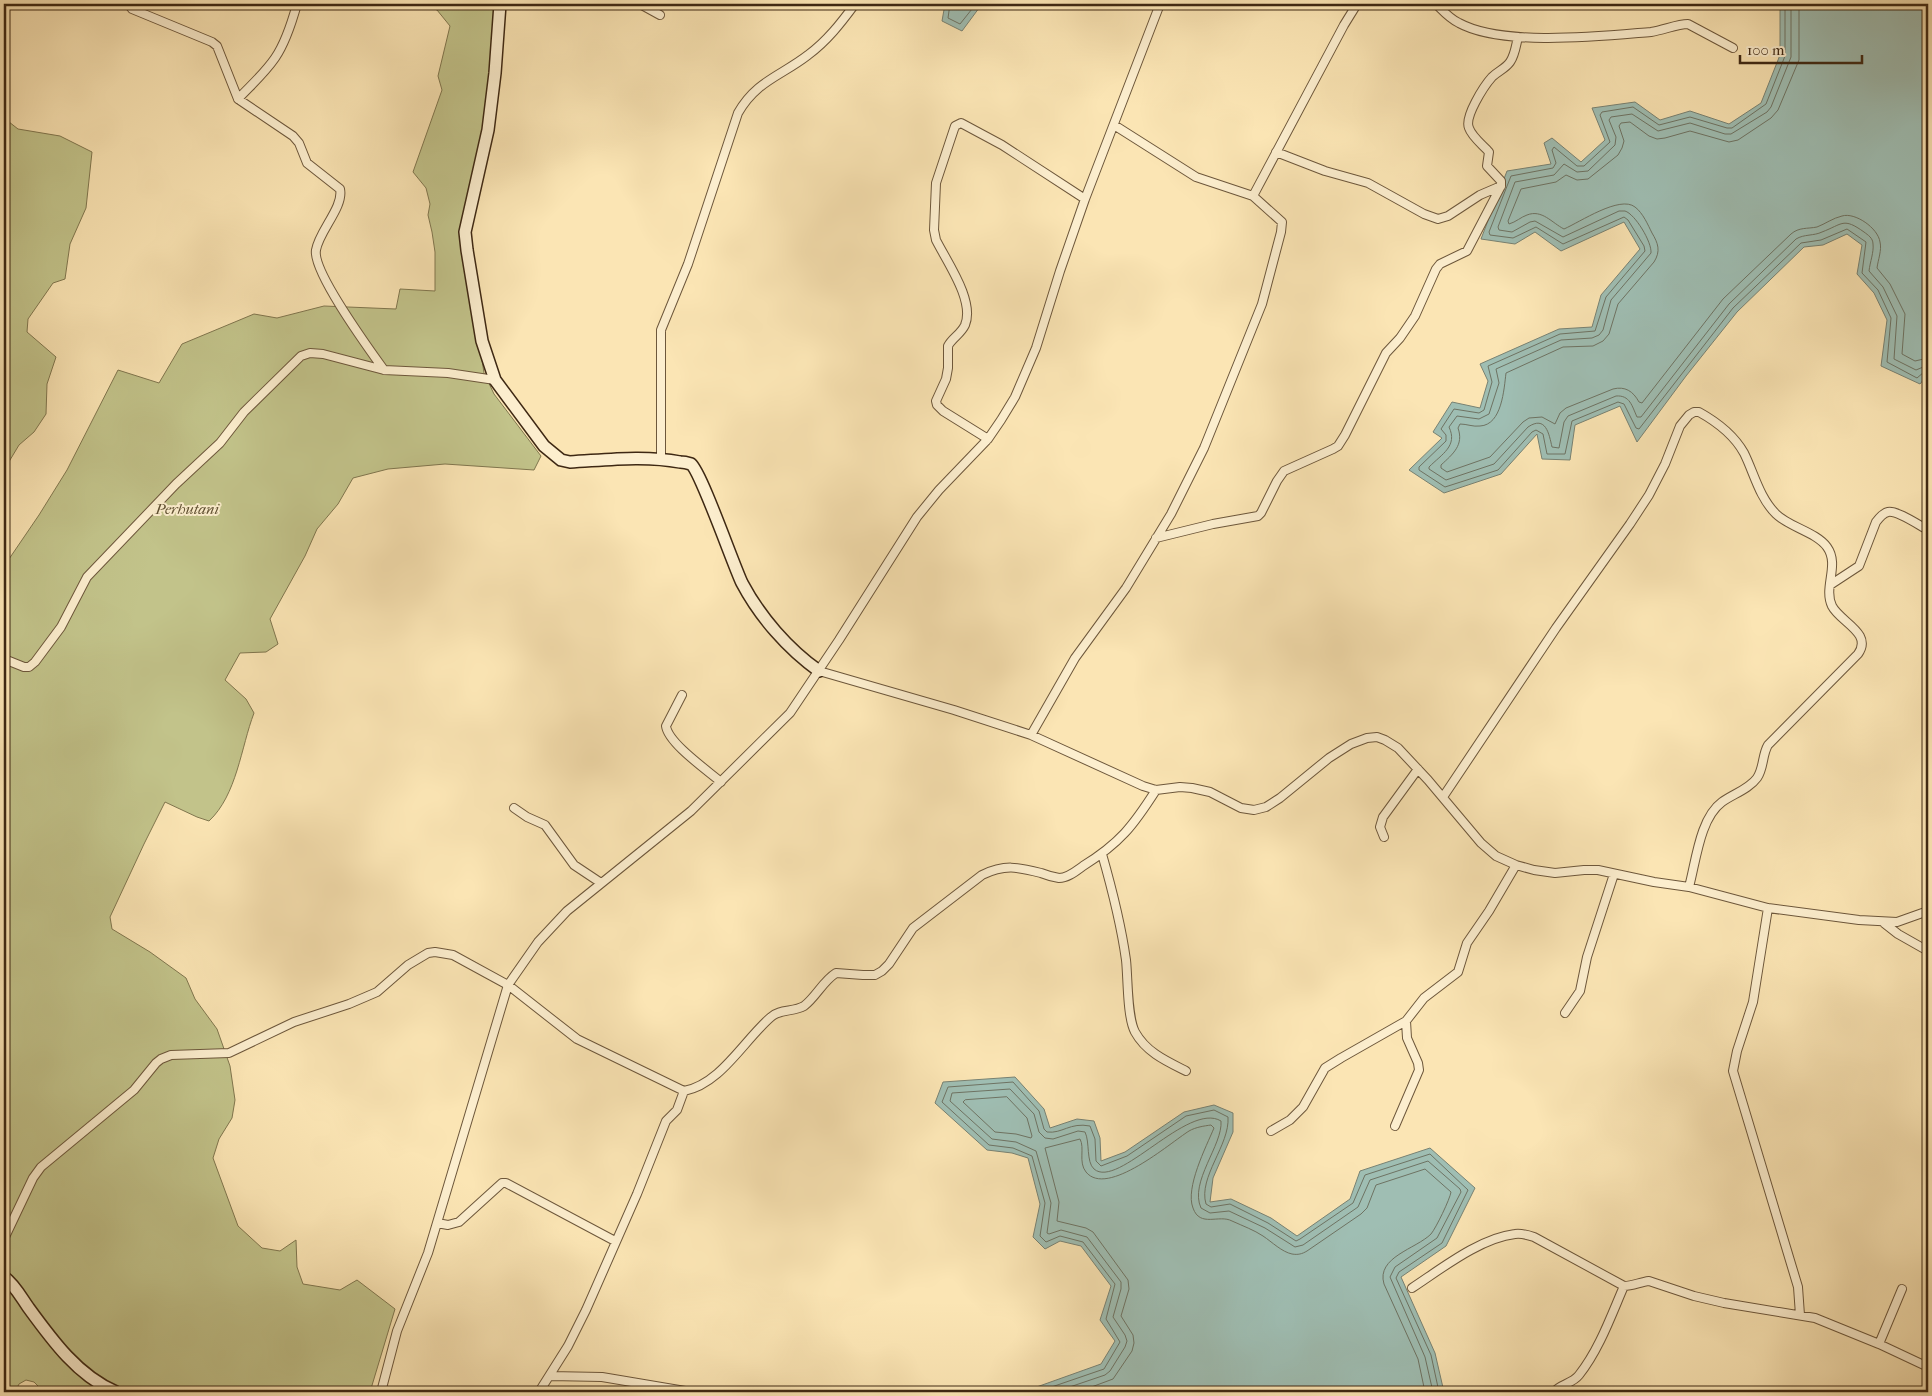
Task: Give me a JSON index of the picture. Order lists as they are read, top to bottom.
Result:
{
  "parks": ["Perhutani"],
  "scale_bar": "100 m"
}
